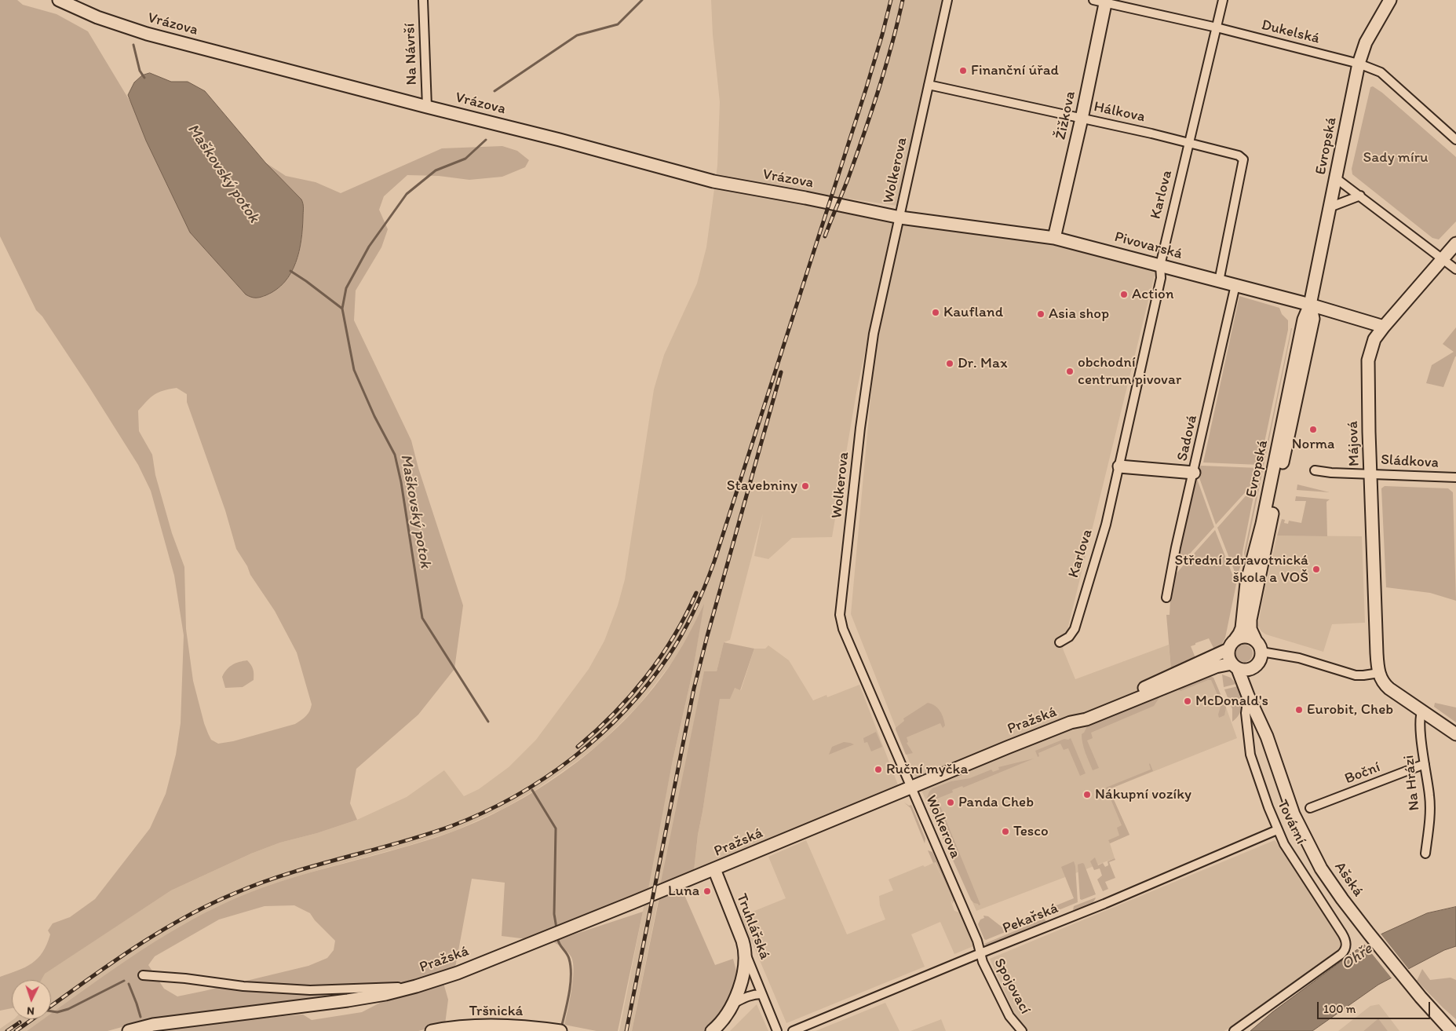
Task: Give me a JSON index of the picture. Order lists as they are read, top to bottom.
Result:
{
  "streets": {
    "main road": [
      "Vrázova",
      "Žižkova",
      "Evropská",
      "Pivovarská",
      "Májová",
      "Pražská",
      "Ašská",
      "Truhlářská",
      "Tršnická"
    ],
    "street": [
      "Dukelská",
      "Na Návrší",
      "Hálkova",
      "Wolkerova",
      "Karlova",
      "Sadová",
      "Sládkova",
      "Boční",
      "Na Hrázi",
      "Tovární",
      "Pekařská",
      "Spojovací"
    ]
  },
  "crossings": [
    ["Vrázova", "Na Návrší"],
    ["Vrázova", "Wolkerova"],
    ["Vrázova", "Pivovarská"],
    ["Dukelská", "Žižkova"],
    ["Dukelská", "Evropská"],
    ["Dukelská", "Karlova"],
    ["Hálkova", "Žižkova"],
    ["Hálkova", "Wolkerova"],
    ["Hálkova", "Karlova"],
    ["Žižkova", "Pivovarská"],
    ["Evropská", "Pivovarská"],
    ["Evropská", "Pražská"],
    ["Evropská", "Ašská"],
    ["Wolkerova", "Pivovarská"],
    ["Wolkerova", "Pražská"],
    ["Wolkerova", "Pekařská"],
    ["Wolkerova", "Spojovací"],
    ["Karlova", "Pivovarská"],
    ["Pivovarská", "Sadová"],
    ["Pivovarská", "Májová"],
    ["Májová", "Sládkova"],
    ["Pražská", "Ašská"],
    ["Pražská", "Truhlářská"],
    ["Boční", "Na Hrázi"],
    ["Tovární", "Ašská"],
    ["Tovární", "Pekařská"],
    ["Pekařská", "Spojovací"]
  ],
  "water": ["Maškovský potok", "Ohře"],
  "parks": ["Sady míru"],
  "places": [
    "Finanční úřad",
    "Action",
    "Kaufland",
    "Asia shop",
    "Dr. Max",
    "obchodní centrum pivovar",
    "Norma",
    "Stavebniny",
    "Střední zdravotnická škola a VOŠ",
    "McDonald's",
    "Eurobit, Cheb",
    "Ruční myčka",
    "Nákupní vozíky",
    "Panda Cheb",
    "Tesco",
    "Luna"
  ],
  "scale_bar": "100 m",
  "north": "bottom"
}
